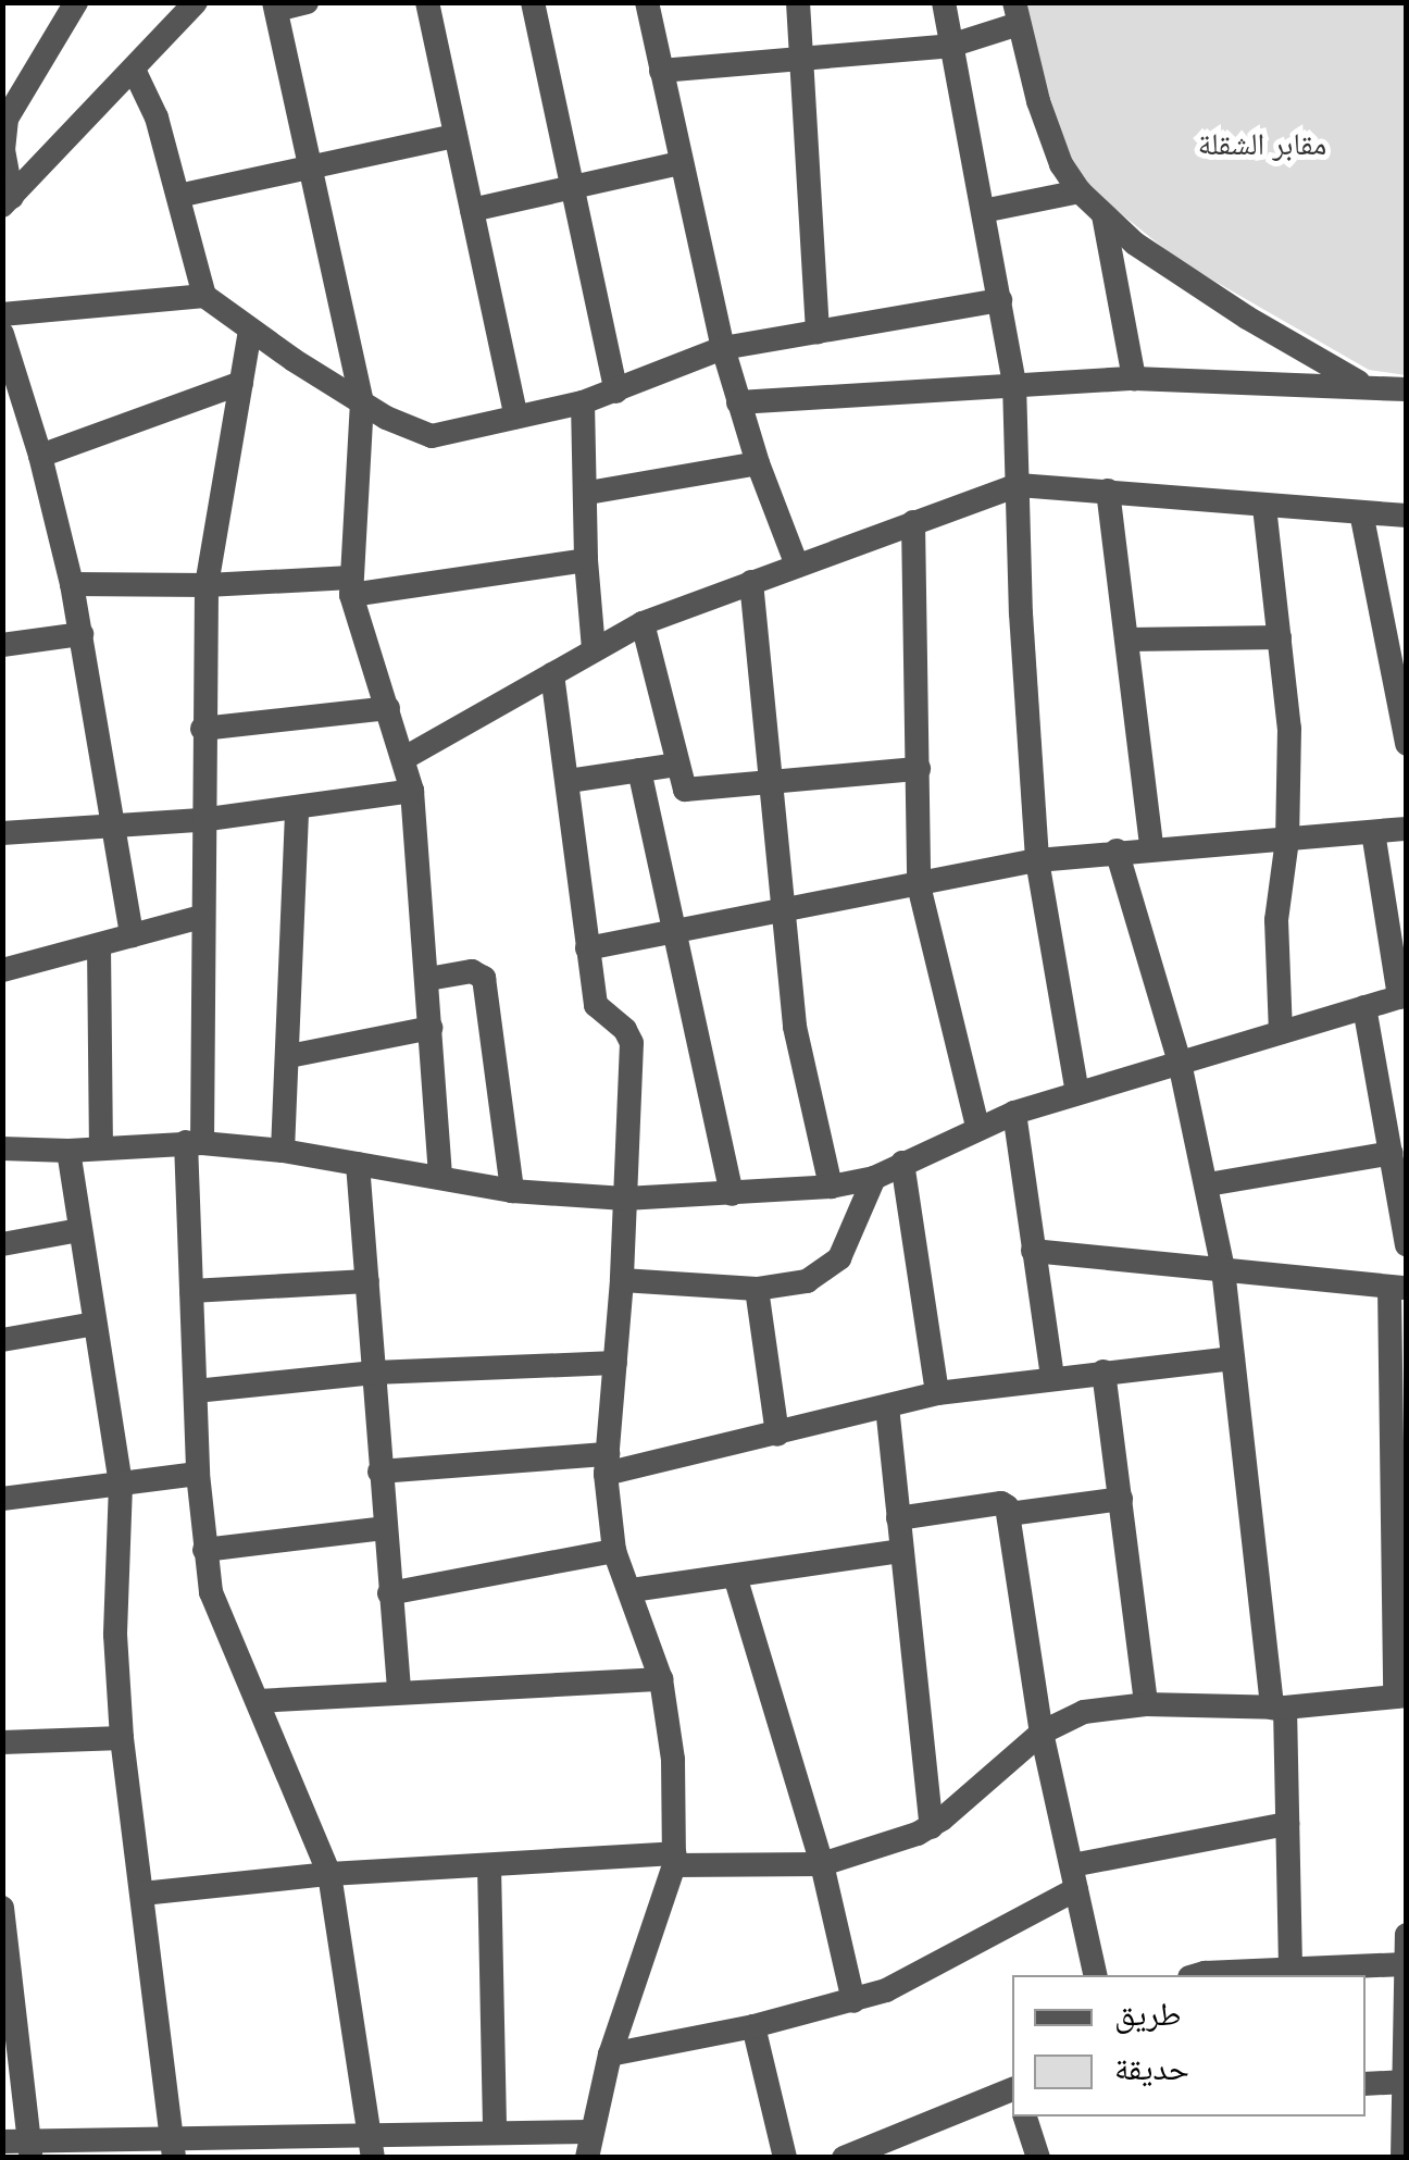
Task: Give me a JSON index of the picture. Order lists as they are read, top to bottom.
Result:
{
  "parks": ["مقابر الشقلة"],
  "legend": ["طريق", "حديقة"]
}
